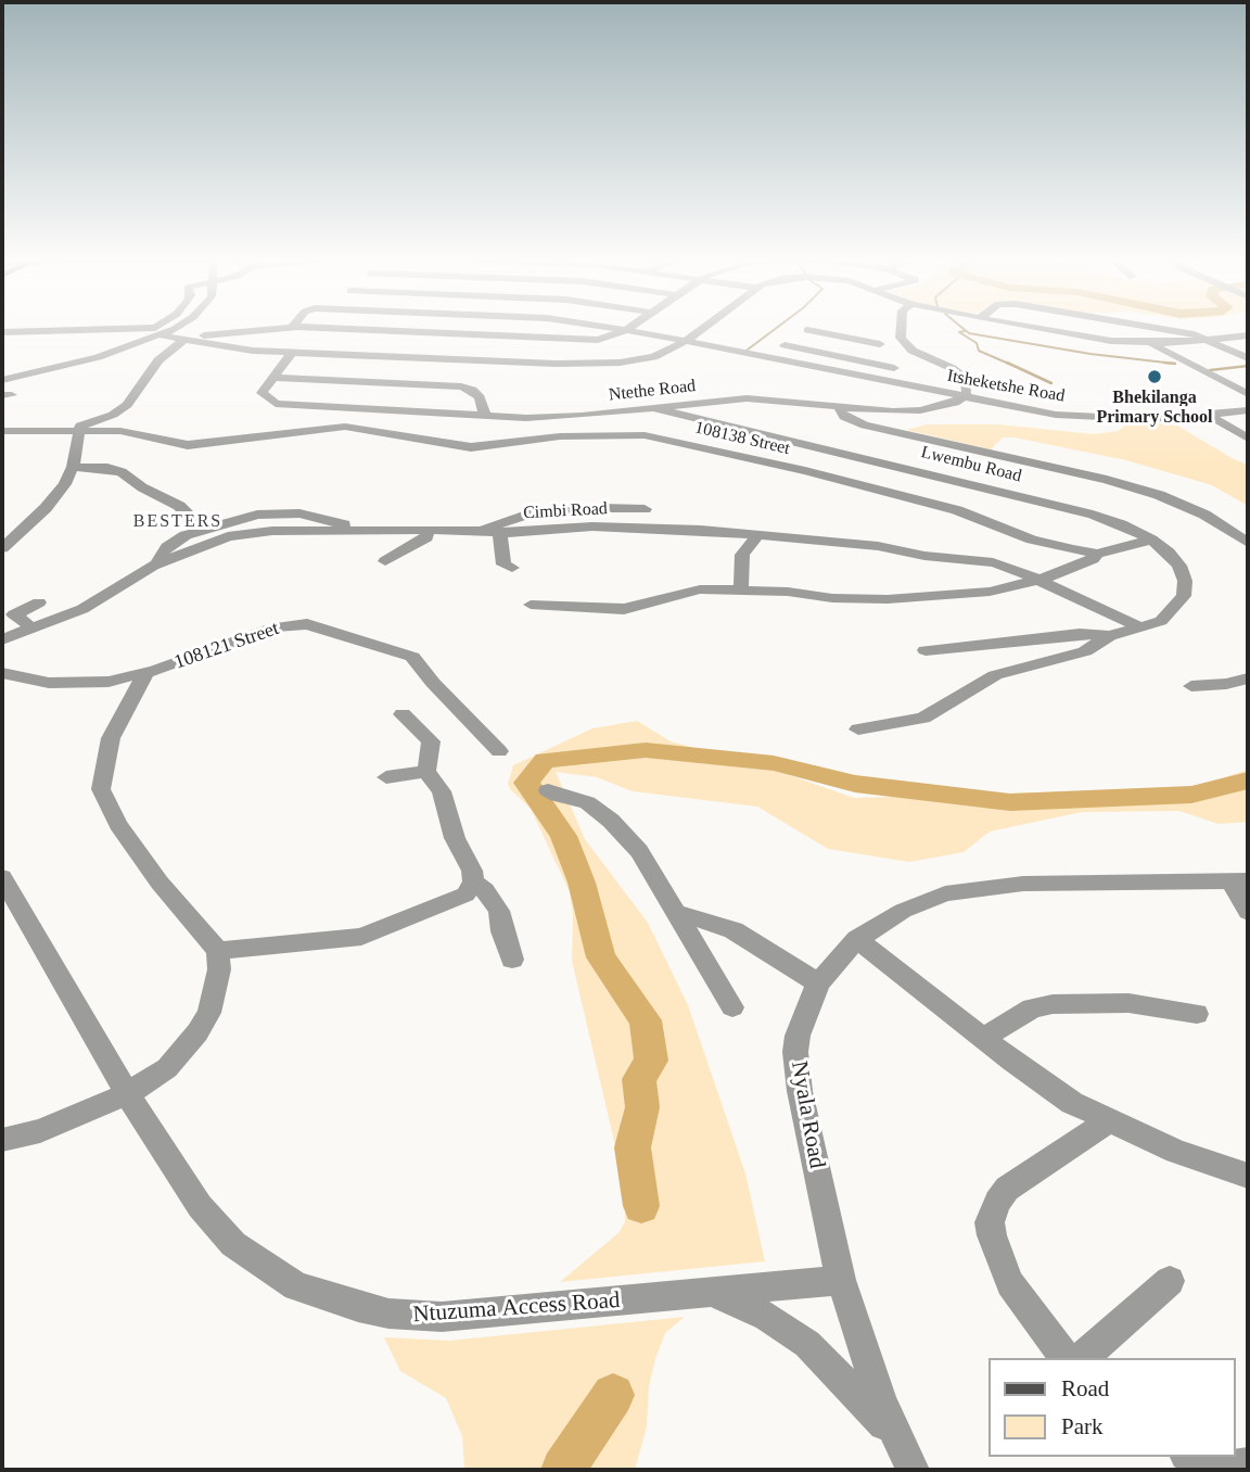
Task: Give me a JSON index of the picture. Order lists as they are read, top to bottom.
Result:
{
  "streets": {
    "street": [
      "Itsheketshe Road",
      "Ntethe Road",
      "108138 Street",
      "Lwembu Road",
      "Cimbi Road",
      "108121 Street",
      "Nyala Road",
      "Ntuzuma Access Road"
    ]
  },
  "crossings": [
    ["Itsheketshe Road", "Ntethe Road"],
    ["Ntethe Road", "Lwembu Road"],
    ["108138 Street", "Lwembu Road"],
    ["Lwembu Road", "Cimbi Road"],
    ["Nyala Road", "Ntuzuma Access Road"]
  ],
  "districts": ["BESTERS"],
  "places": ["Bhekilanga Primary School"],
  "legend": ["Road", "Park"]
}
